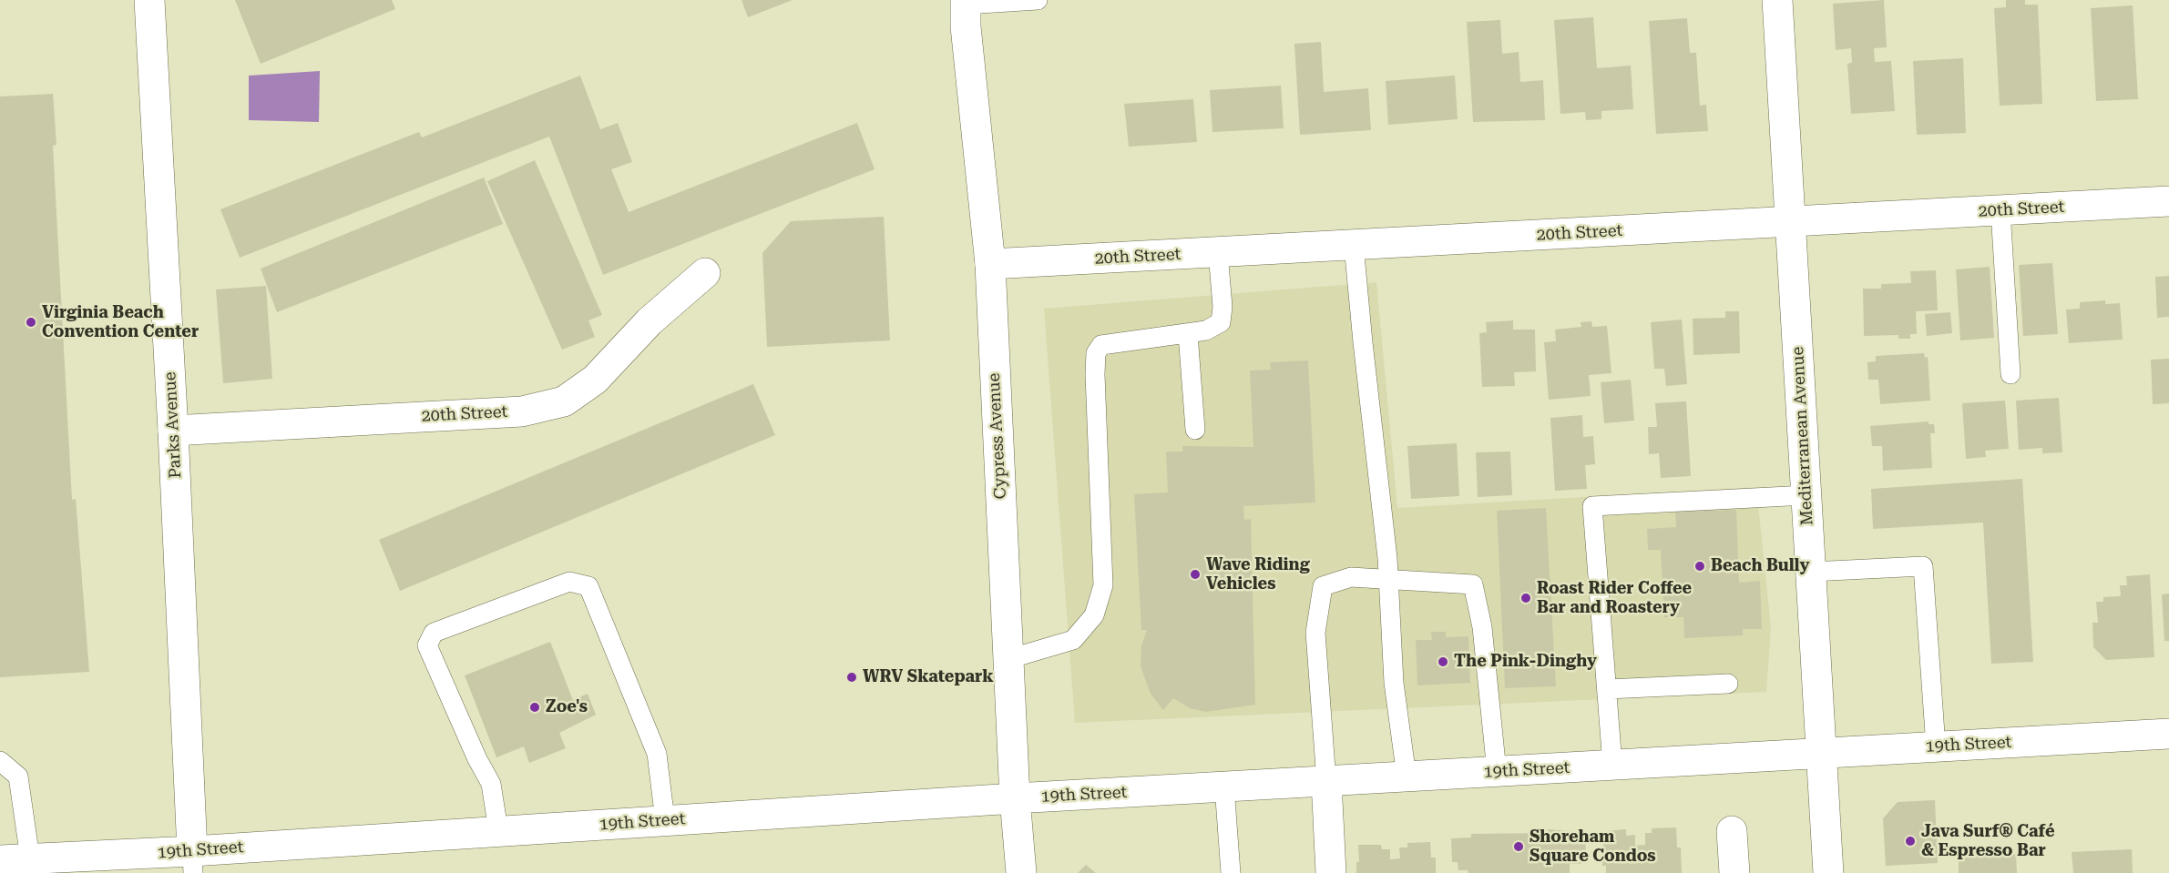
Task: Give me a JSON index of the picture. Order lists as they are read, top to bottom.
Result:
{
  "streets": {
    "street": [
      "20th Street",
      "Parks Avenue",
      "Cypress Avenue",
      "Mediterranean Avenue",
      "19th Street"
    ]
  },
  "crossings": [
    ["20th Street", "Parks Avenue"],
    ["20th Street", "Cypress Avenue"],
    ["20th Street", "Mediterranean Avenue"],
    ["Parks Avenue", "19th Street"],
    ["Cypress Avenue", "19th Street"],
    ["Mediterranean Avenue", "19th Street"]
  ],
  "places": [
    "Virginia Beach Convention Center",
    "Beach Bully",
    "Wave Riding Vehicles",
    "Roast Rider Coffee Bar and Roastery",
    "The Pink-Dinghy",
    "WRV Skatepark",
    "Zoe's",
    "Java Surf® Café & Espresso Bar",
    "Shoreham Square Condos"
  ]
}
